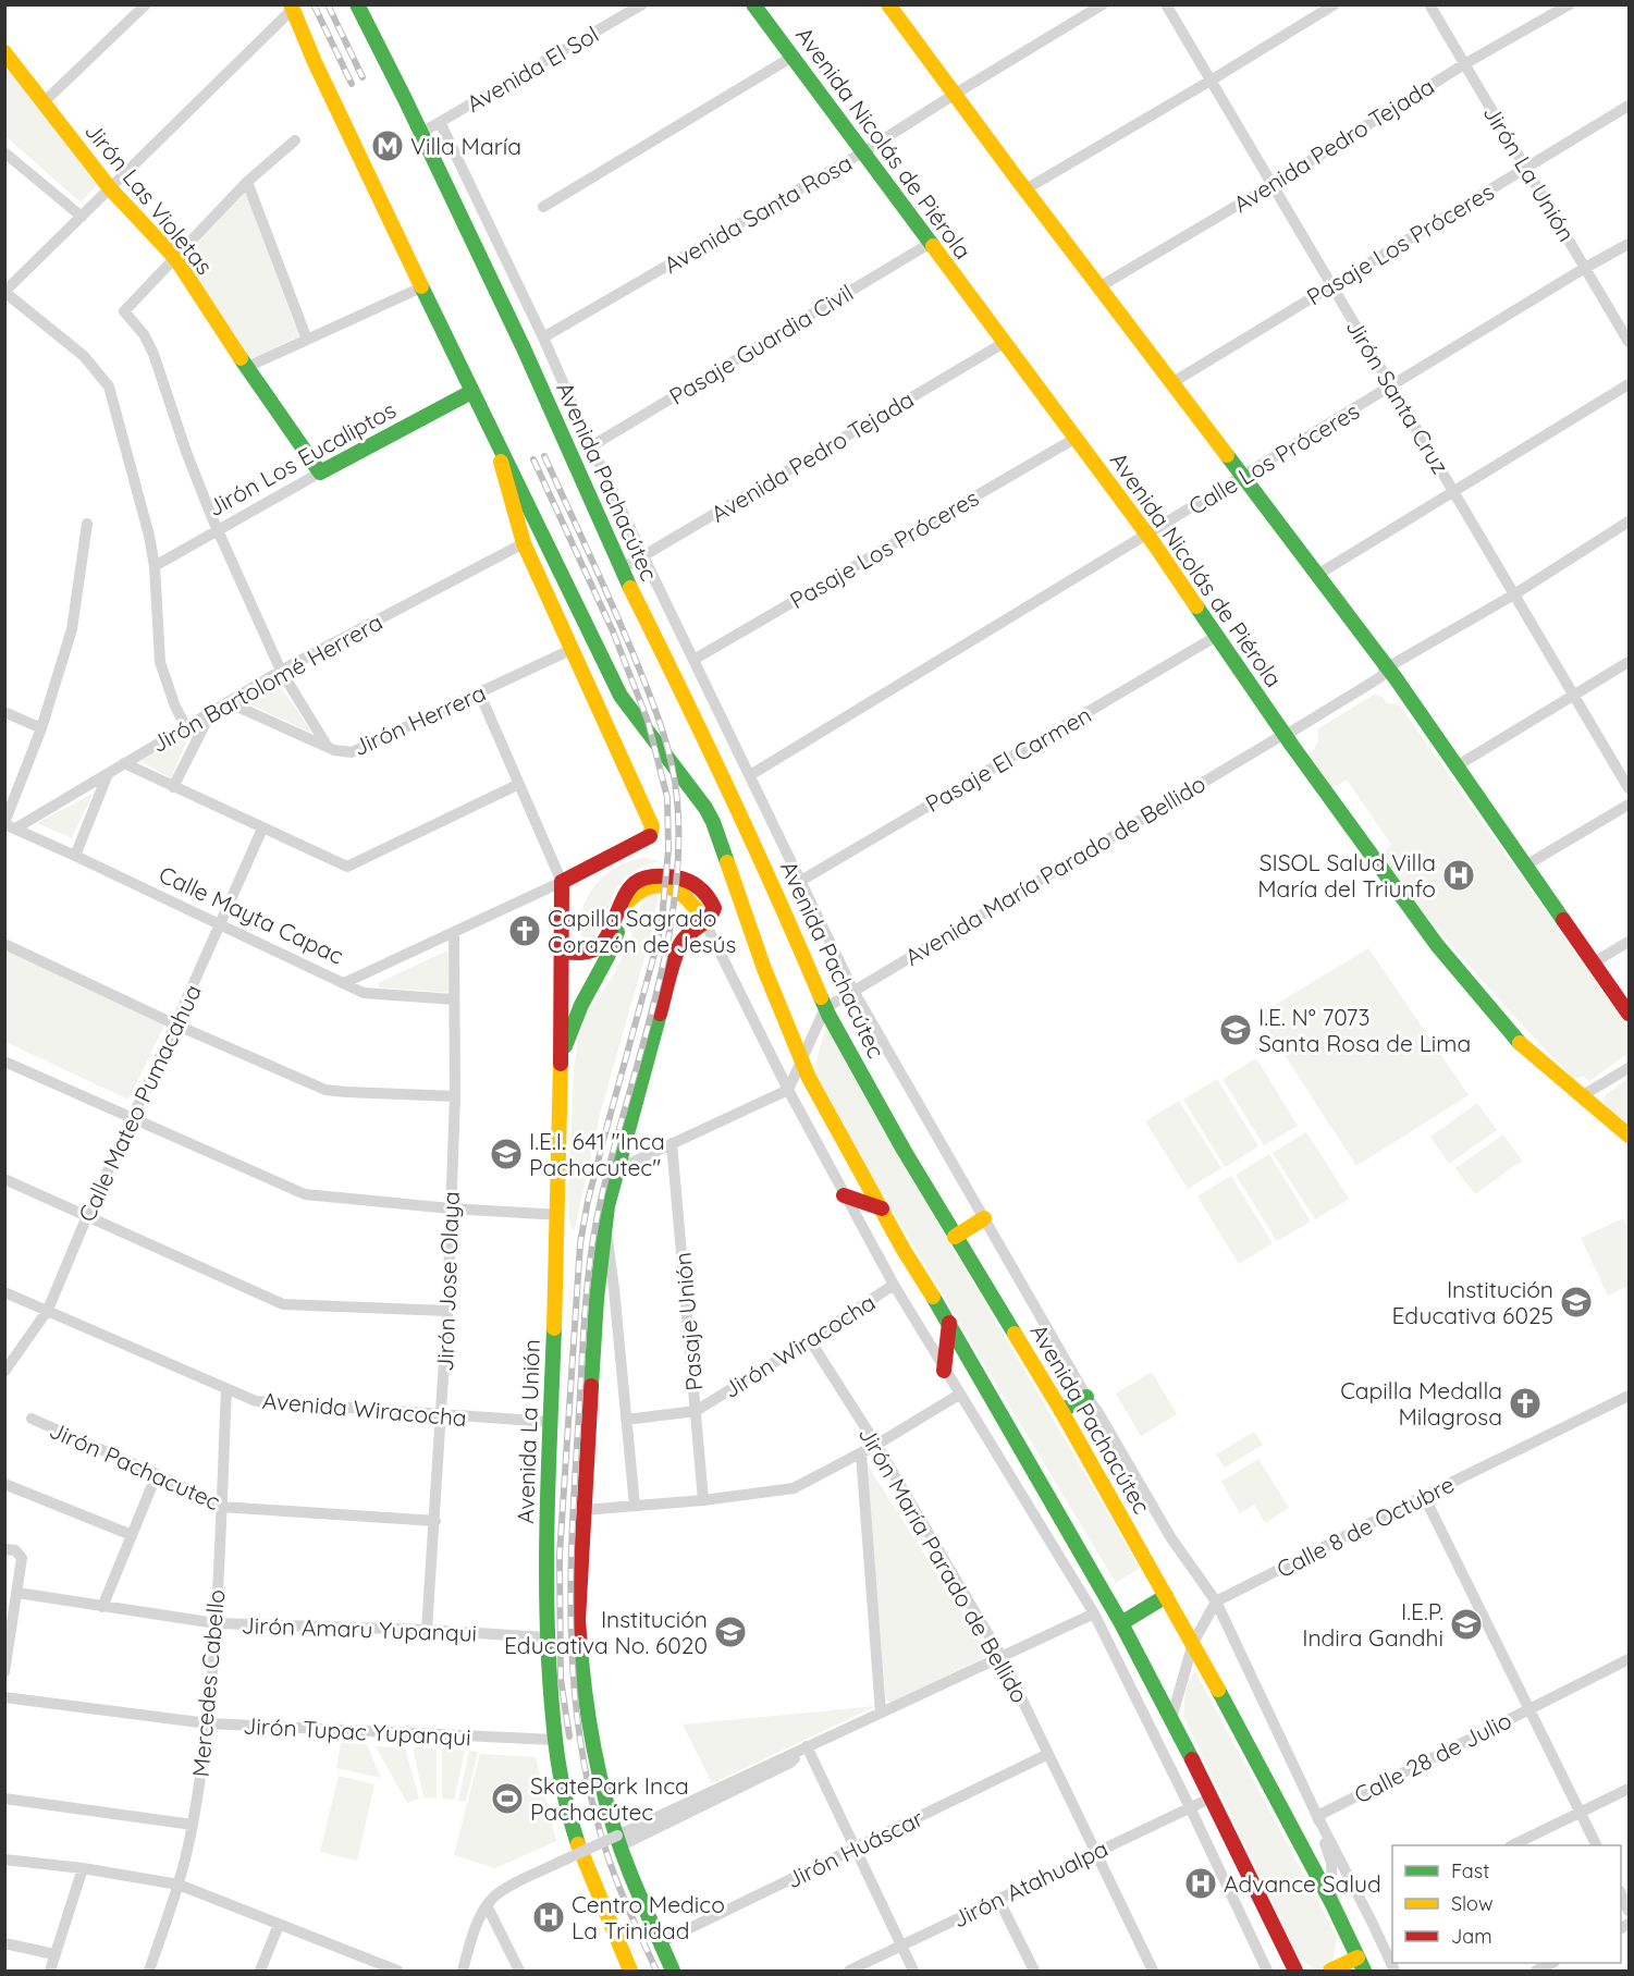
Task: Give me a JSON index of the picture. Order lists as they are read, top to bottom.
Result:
{
  "streets": {
    "main road": [
      "Avenida Nicolás de Piérola",
      "Jirón Las Violetas",
      "Jirón Los Eucaliptos",
      "Avenida Pachacútec",
      "Calle Mayta Capac",
      "Avenida La Unión"
    ],
    "street": [
      "Avenida El Sol",
      "Avenida Pedro Tejada",
      "Jirón La Unión",
      "Avenida Santa Rosa",
      "Pasaje Los Próceres",
      "Pasaje Guardia Civil",
      "Jirón Santa Cruz",
      "Calle Los Próceres",
      "Jirón Bartolomé Herrera",
      "Jirón Herrera",
      "Pasaje El Carmen",
      "Avenida María Parado de Bellido",
      "Calle Mateo Pumacahua",
      "Jirón Jose Olaya",
      "Pasaje Unión",
      "Jirón Wiracocha",
      "Avenida Wiracocha",
      "Jirón Pachacutec",
      "Calle 8 de Octubre",
      "Jirón María Parado de Bellido",
      "Jirón Amaru Yupanqui",
      "Mercedes Cabello",
      "Jirón Tupac Yupanqui",
      "Calle 28 de Julio",
      "Jirón Huáscar",
      "Jirón Atahualpa"
    ]
  },
  "crossings": [
    ["Avenida El Sol", "Avenida Pachacútec"],
    ["Avenida Nicolás de Piérola", "Avenida Pedro Tejada"],
    ["Avenida Nicolás de Piérola", "Avenida Santa Rosa"],
    ["Avenida Nicolás de Piérola", "Pasaje Los Próceres"],
    ["Avenida Nicolás de Piérola", "Pasaje Guardia Civil"],
    ["Avenida Nicolás de Piérola", "Calle Los Próceres"],
    ["Avenida Nicolás de Piérola", "Pasaje El Carmen"],
    ["Avenida Nicolás de Piérola", "Avenida María Parado de Bellido"],
    ["Avenida Pedro Tejada", "Jirón La Unión"],
    ["Avenida Pedro Tejada", "Jirón Santa Cruz"],
    ["Avenida Pedro Tejada", "Avenida Pachacútec"],
    ["Jirón La Unión", "Pasaje Los Próceres"],
    ["Jirón La Unión", "Calle Los Próceres"],
    ["Jirón Las Violetas", "Jirón Los Eucaliptos"],
    ["Avenida Santa Rosa", "Avenida Pachacútec"],
    ["Pasaje Los Próceres", "Jirón Santa Cruz"],
    ["Pasaje Los Próceres", "Avenida Pachacútec"],
    ["Pasaje Guardia Civil", "Avenida Pachacútec"],
    ["Jirón Santa Cruz", "Calle Los Próceres"],
    ["Jirón Santa Cruz", "Avenida María Parado de Bellido"],
    ["Calle Los Próceres", "Avenida Pachacútec"],
    ["Avenida Pachacútec", "Pasaje El Carmen"],
    ["Avenida Pachacútec", "Avenida María Parado de Bellido"],
    ["Avenida Pachacútec", "Calle 8 de Octubre"],
    ["Avenida Pachacútec", "Calle 28 de Julio"],
    ["Jirón Bartolomé Herrera", "Jirón Herrera"],
    ["Jirón Bartolomé Herrera", "Calle Mayta Capac"],
    ["Jirón Herrera", "Calle Mayta Capac"],
    ["Calle Mayta Capac", "Calle Mateo Pumacahua"],
    ["Calle Mayta Capac", "Jirón Jose Olaya"],
    ["Calle Mayta Capac", "Avenida La Unión"],
    ["Calle Mateo Pumacahua", "Avenida Wiracocha"],
    ["Jirón Jose Olaya", "Avenida Wiracocha"],
    ["Jirón Jose Olaya", "Jirón Pachacutec"],
    ["Jirón Jose Olaya", "Jirón Amaru Yupanqui"],
    ["Pasaje Unión", "Jirón Wiracocha"],
    ["Jirón Wiracocha", "Jirón María Parado de Bellido"],
    ["Avenida Wiracocha", "Avenida La Unión"],
    ["Avenida Wiracocha", "Mercedes Cabello"],
    ["Avenida La Unión", "Jirón Amaru Yupanqui"],
    ["Avenida La Unión", "Jirón Tupac Yupanqui"],
    ["Jirón Pachacutec", "Mercedes Cabello"],
    ["Jirón María Parado de Bellido", "Jirón Huáscar"],
    ["Jirón María Parado de Bellido", "Jirón Atahualpa"],
    ["Jirón Amaru Yupanqui", "Mercedes Cabello"],
    ["Mercedes Cabello", "Jirón Tupac Yupanqui"]
  ],
  "places": {
    "metro station": ["Villa María"],
    "hospital": ["SISOL Salud Villa María del Triunfo", "Advance Salud", "Centro Medico La Trinidad"],
    "church": ["Capilla Sagrado Corazón de Jesús", "Capilla Medalla Milagrosa"],
    "school or university": [
      "I.E. N° 7073 Santa Rosa de Lima",
      "I.E.I. 641 \"Inca Pachacutec\"",
      "Institución Educativa 6025",
      "I.E.P. Indira Gandhi",
      "Institución Educativa No. 6020"
    ],
    "sports": ["SkatePark Inca Pachacútec"]
  },
  "legend": ["Fast", "Slow", "Jam"]
}
